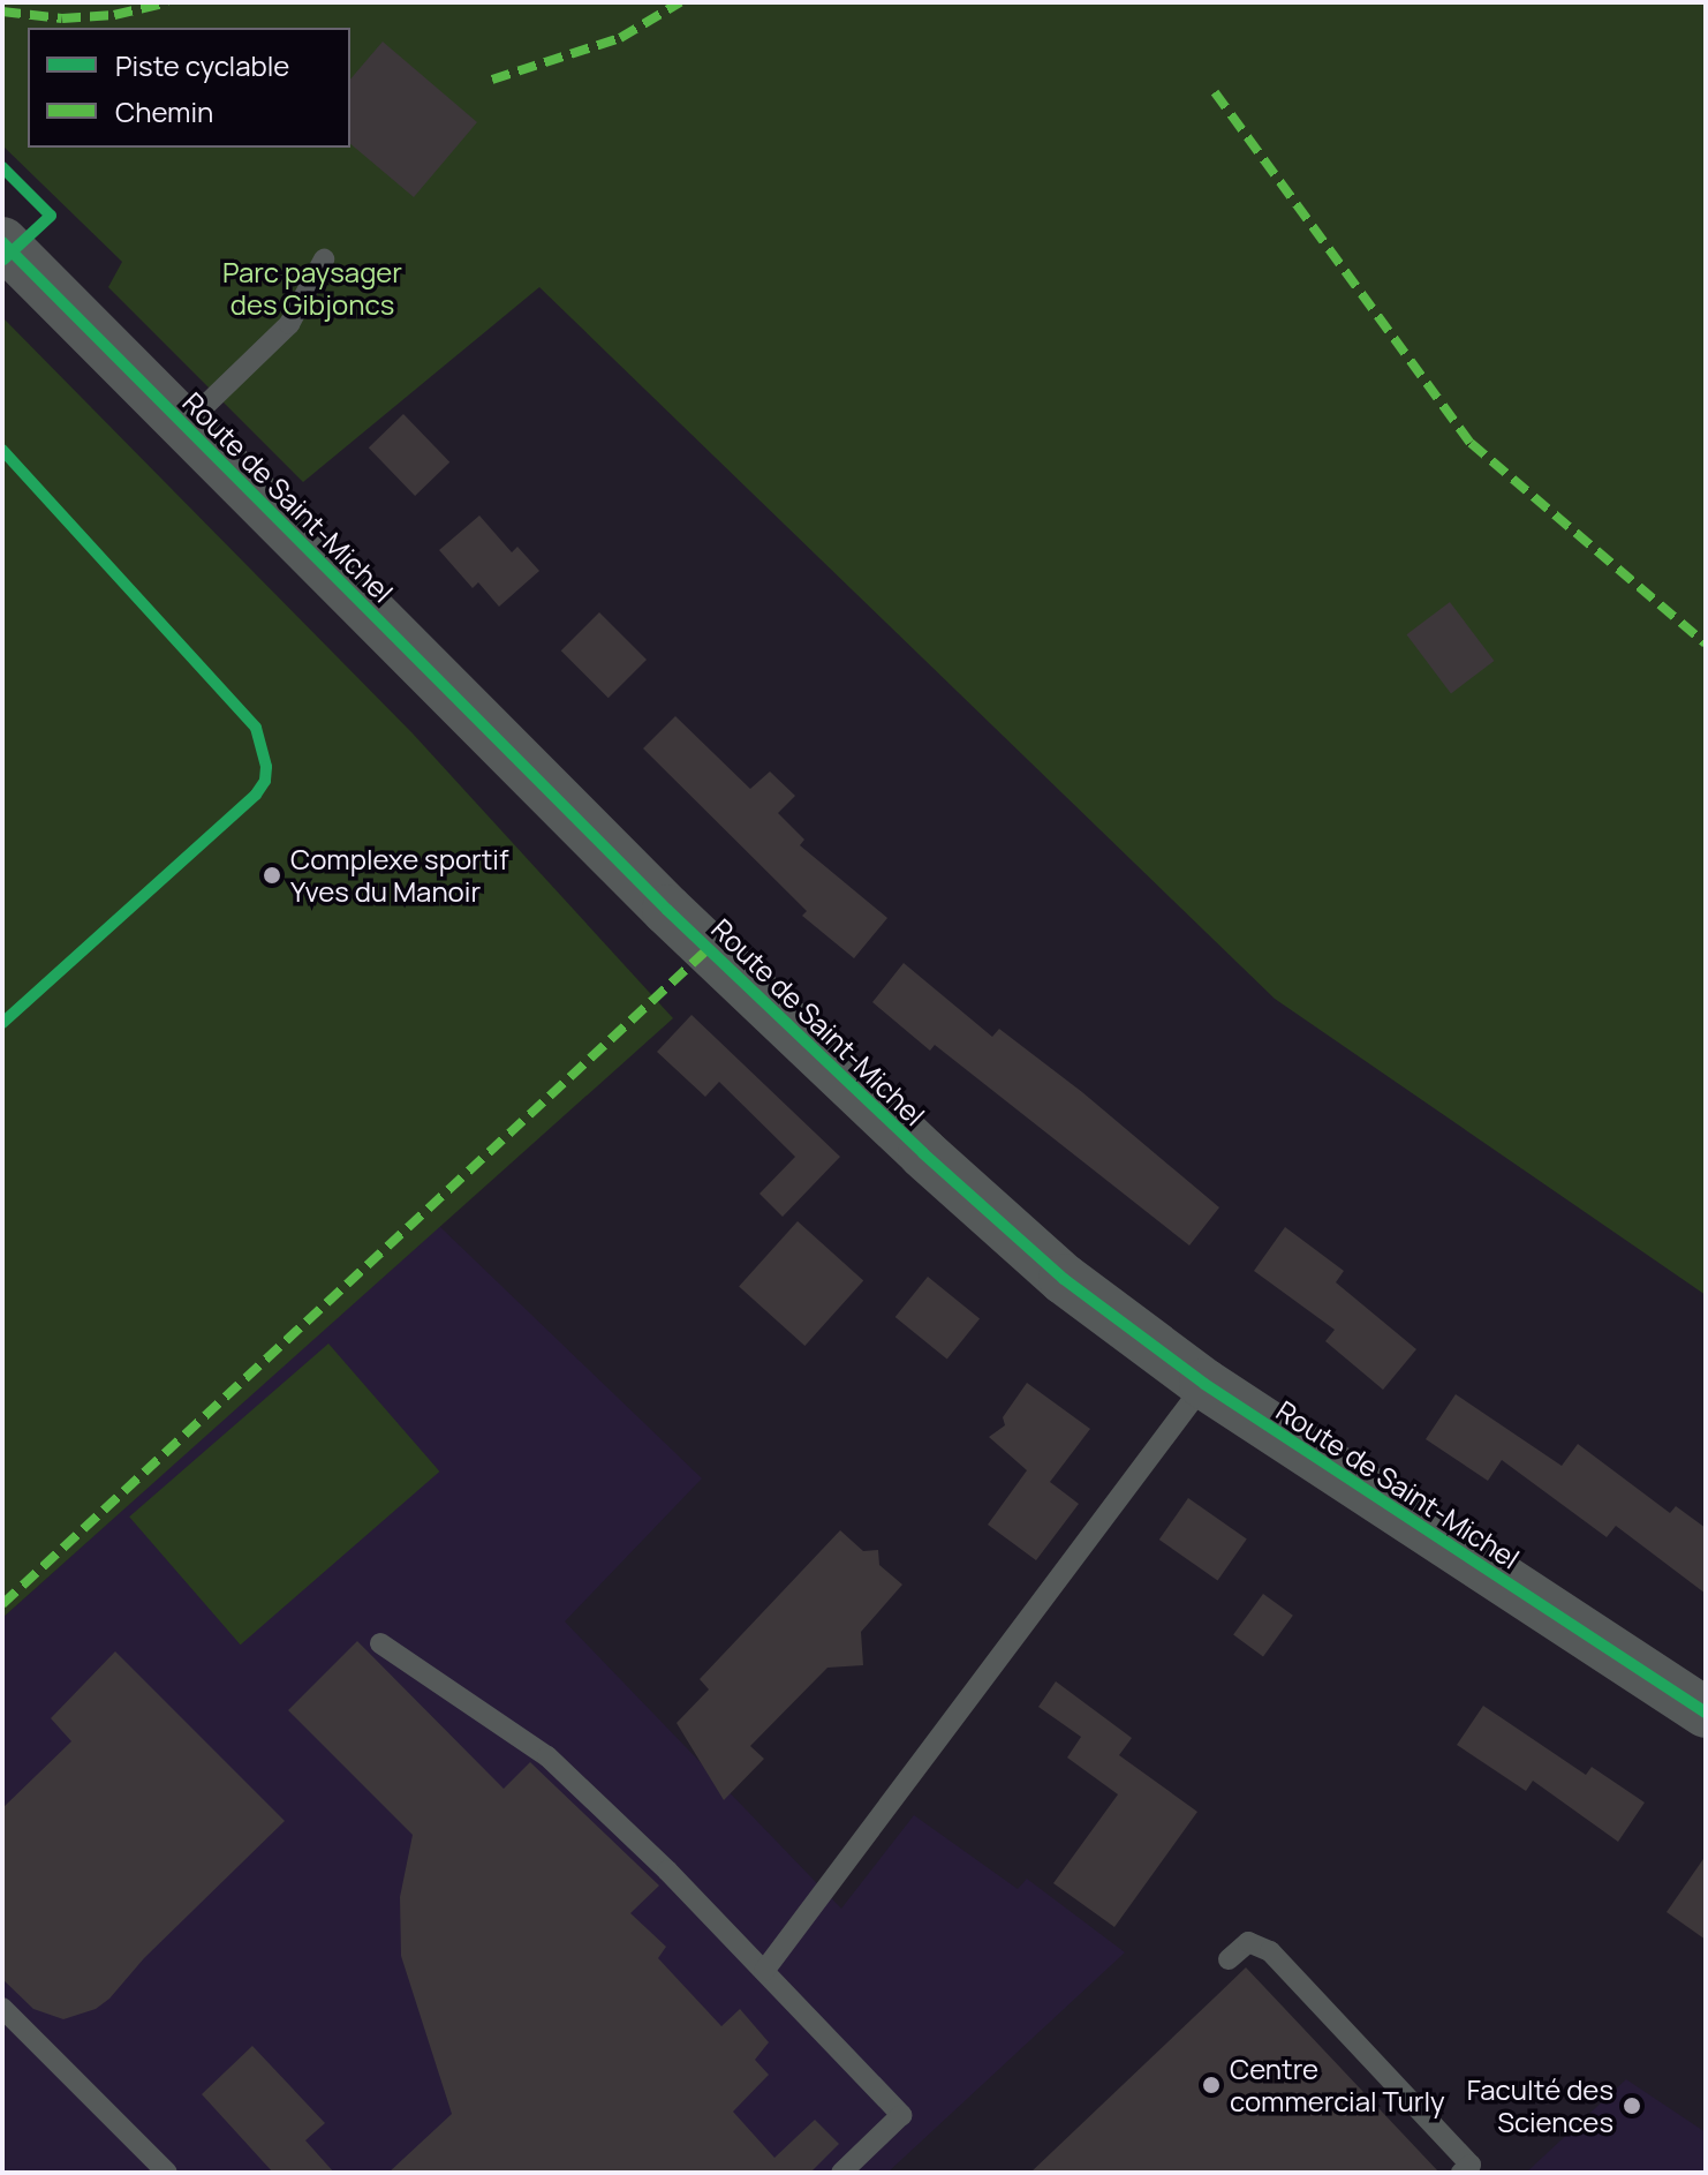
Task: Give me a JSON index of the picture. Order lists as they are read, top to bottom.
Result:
{
  "streets": {
    "street": ["Route de Saint-Michel"]
  },
  "parks": ["Parc paysager des Gibjoncs"],
  "places": ["Complexe sportif Yves du Manoir", "Centre commercial Turly", "Faculté des Sciences"],
  "legend": ["Piste cyclable", "Chemin"]
}
